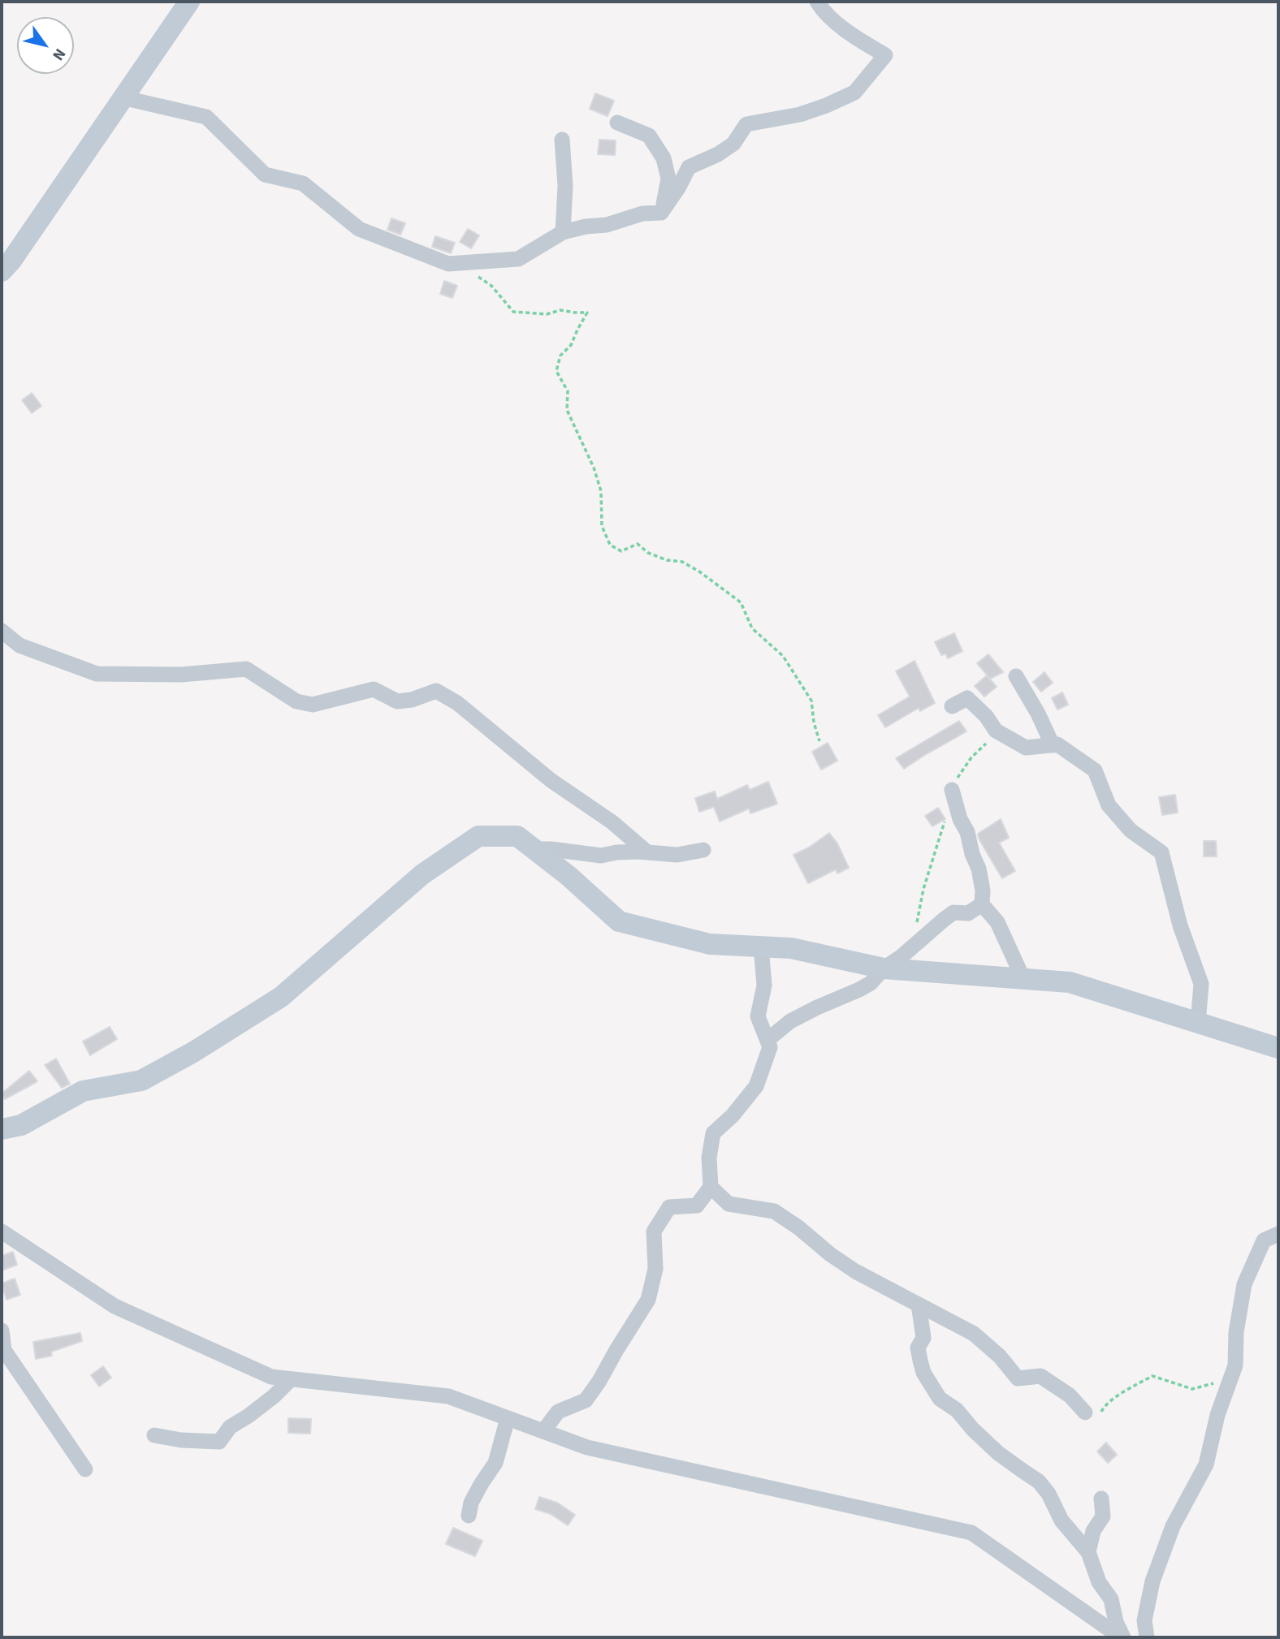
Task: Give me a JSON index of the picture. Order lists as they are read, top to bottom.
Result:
{
  "north": "bottom right"
}
